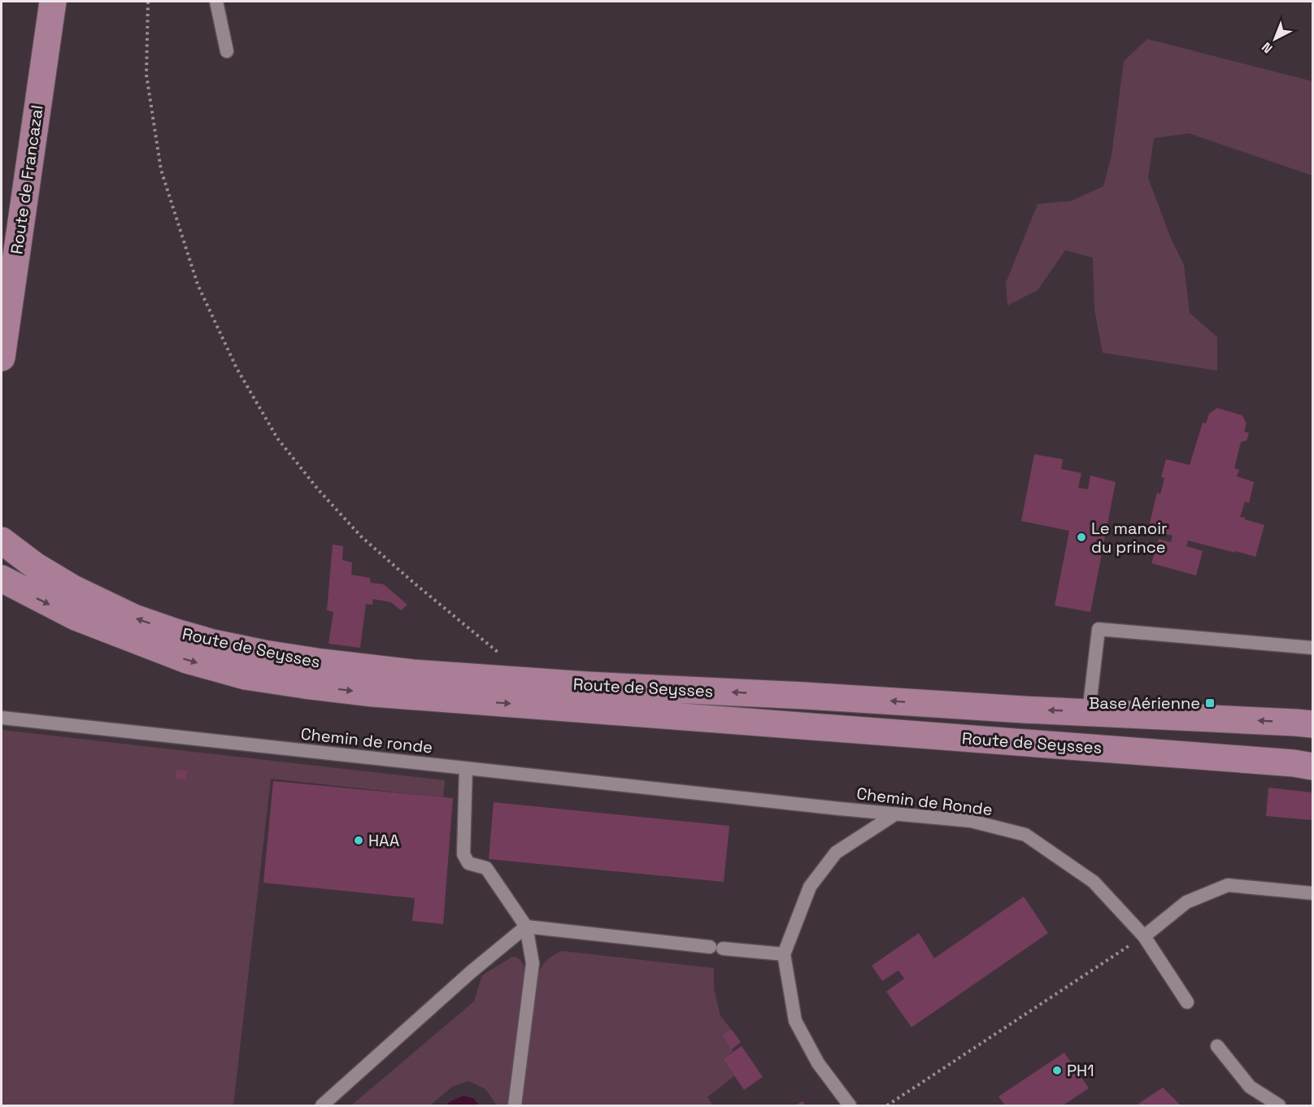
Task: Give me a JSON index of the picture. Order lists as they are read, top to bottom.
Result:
{
  "streets": {
    "main road": ["Route de Francazal", "Route de Seysses"],
    "lane": ["Chemin de ronde", "Chemin de Ronde"]
  },
  "crossings": [
    ["Chemin de ronde", "Chemin de Ronde"]
  ],
  "places": {
    "other": ["Le manoir du prince", "HAA", "PH1"],
    "transit": ["Base Aérienne"]
  },
  "north": "bottom left"
}
